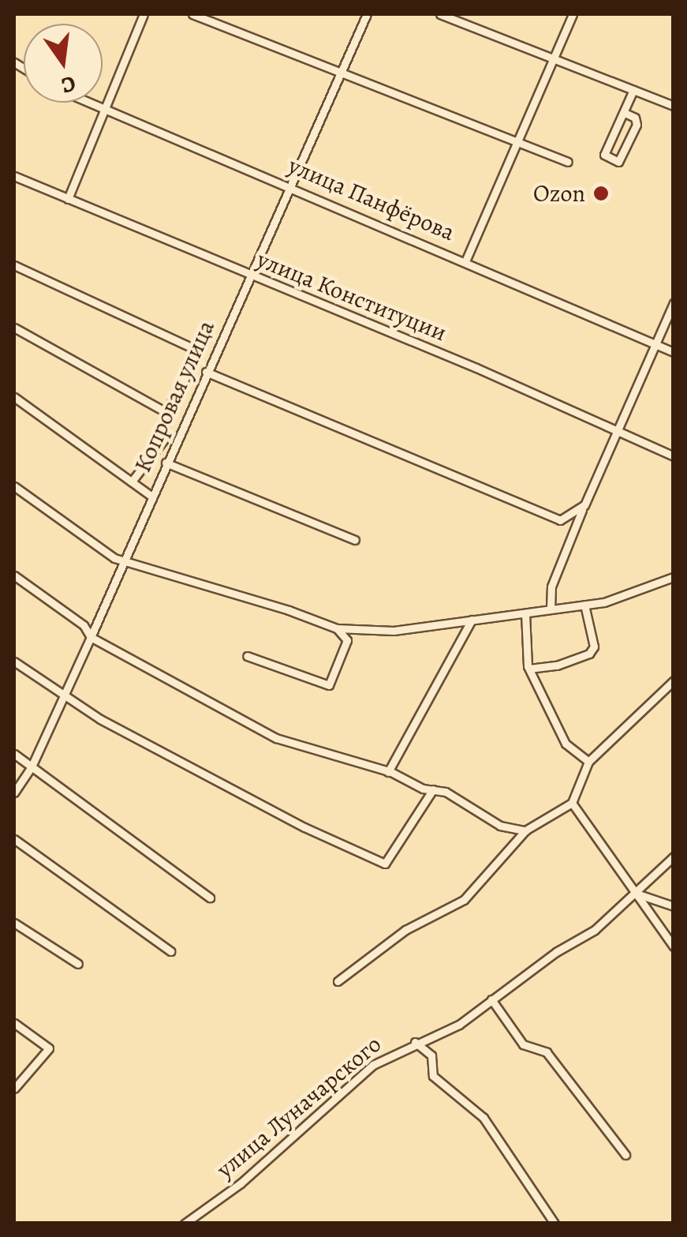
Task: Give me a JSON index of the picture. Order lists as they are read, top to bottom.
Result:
{
  "streets": {
    "street": [
      "улица Панфёрова",
      "улица Конституции",
      "Копровая улица",
      "улица Луначарского"
    ]
  },
  "crossings": [
    ["улица Панфёрова", "Копровая улица"],
    ["улица Конституции", "Копровая улица"]
  ],
  "places": ["Ozon"],
  "north": "bottom"
}
